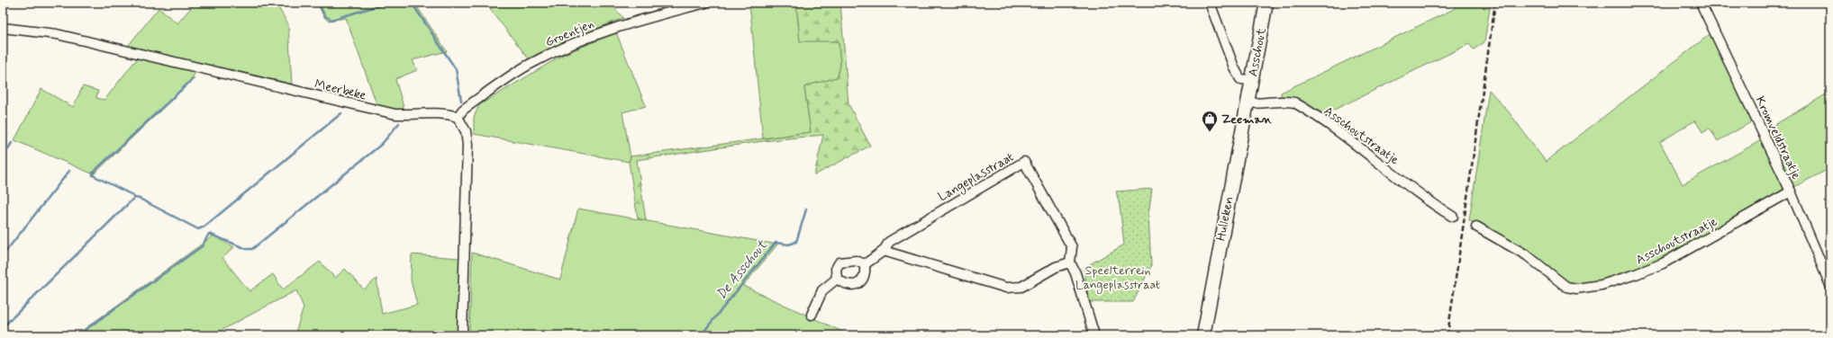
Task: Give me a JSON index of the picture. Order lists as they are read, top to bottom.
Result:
{
  "streets": {
    "main road": ["Asschout", "Hulleken"],
    "street": [
      "Groentjen",
      "Meerbeke",
      "Asschoutstraatje",
      "Kromveldstraatje",
      "Langeplasstraat"
    ]
  },
  "crossings": [
    ["Groentjen", "Meerbeke"],
    ["Asschout", "Asschoutstraatje"],
    ["Asschout", "Hulleken"],
    ["Asschoutstraatje", "Kromveldstraatje"],
    ["Asschoutstraatje", "Hulleken"]
  ],
  "water": ["De Asschout"],
  "parks": ["Speelterrein Langeplasstraat"],
  "places": {
    "shop": ["Zeeman"]
  }
}
